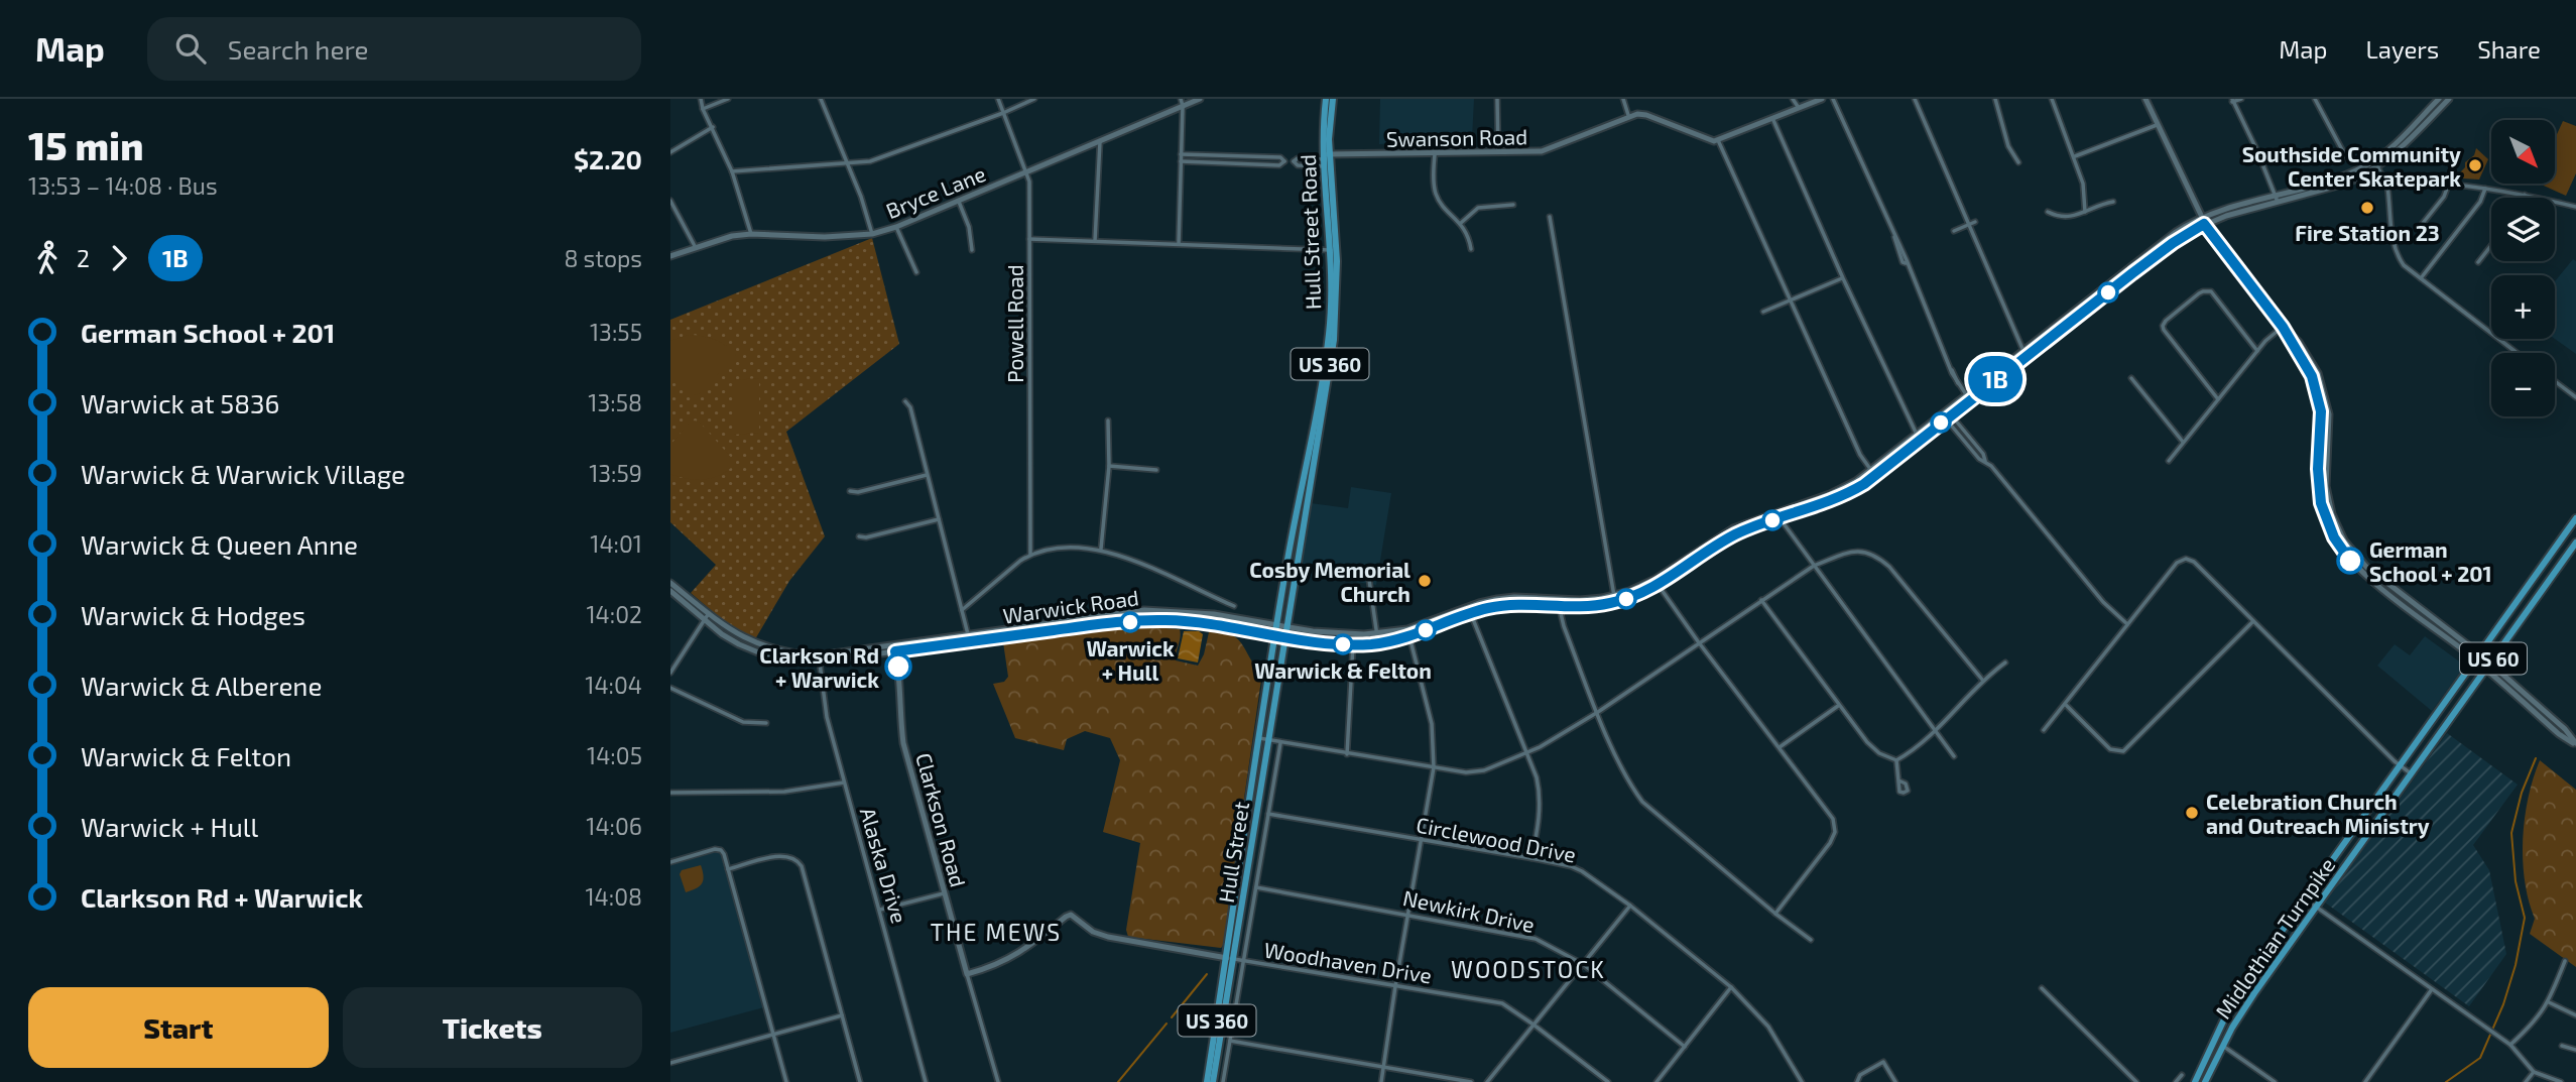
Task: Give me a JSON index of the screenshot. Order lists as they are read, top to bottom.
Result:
{
  "streets": {
    "main road": [
      "Swanson Road",
      "Bryce Lane",
      "Hull Street Road",
      "US 360",
      "Warwick Road",
      "US 60",
      "Clarkson Road",
      "Hull Street",
      "Midlothian Turnpike"
    ],
    "street": [
      "Powell Road",
      "Circlewood Drive",
      "Alaska Drive",
      "Newkirk Drive",
      "Woodhaven Drive"
    ]
  },
  "crossings": [
    ["Swanson Road", "Hull Street Road"],
    ["Bryce Lane", "Powell Road"],
    ["Hull Street Road", "Warwick Road"],
    ["Hull Street Road", "Hull Street"],
    ["Warwick Road", "Clarkson Road"],
    ["Warwick Road", "Hull Street"],
    ["Warwick Road", "Alaska Drive"],
    ["Hull Street", "Woodhaven Drive"]
  ],
  "districts": ["THE MEWS", "WOODSTOCK"],
  "places": [
    "Southside Community Center Skatepark",
    "Fire Station 23",
    "German School + 201",
    "Cosby Memorial Church",
    "Warwick + Hull",
    "Warwick & Felton",
    "Clarkson Rd + Warwick",
    "Celebration Church and Outreach Ministry"
  ],
  "lines": ["bus line 1B"],
  "north": "bottom right",
  "page": {
    "header": "Map",
    "search": "Search here",
    "nav": ["Map", "Layers", "Share"],
    "heading": ["15 min", "13:53 – 14:08 · Bus", "$2.20"],
    "on_map": "1B",
    "map_buttons": ["+", "−"],
    "legs": ["2", "1B", "8 stops"],
    "list": [
      {
        "name": "German School + 201",
        "value": "13:55"
      },
      {
        "name": "Warwick at 5836",
        "value": "13:58"
      },
      {
        "name": "Warwick & Warwick Village",
        "value": "13:59"
      },
      {
        "name": "Warwick & Queen Anne",
        "value": "14:01"
      },
      {
        "name": "Warwick & Hodges",
        "value": "14:02"
      },
      {
        "name": "Warwick & Alberene",
        "value": "14:04"
      },
      {
        "name": "Warwick & Felton",
        "value": "14:05"
      },
      {
        "name": "Warwick + Hull",
        "value": "14:06"
      },
      {
        "name": "Clarkson Rd + Warwick",
        "value": "14:08"
      }
    ],
    "buttons": ["Start", "Tickets"]
  }
}
